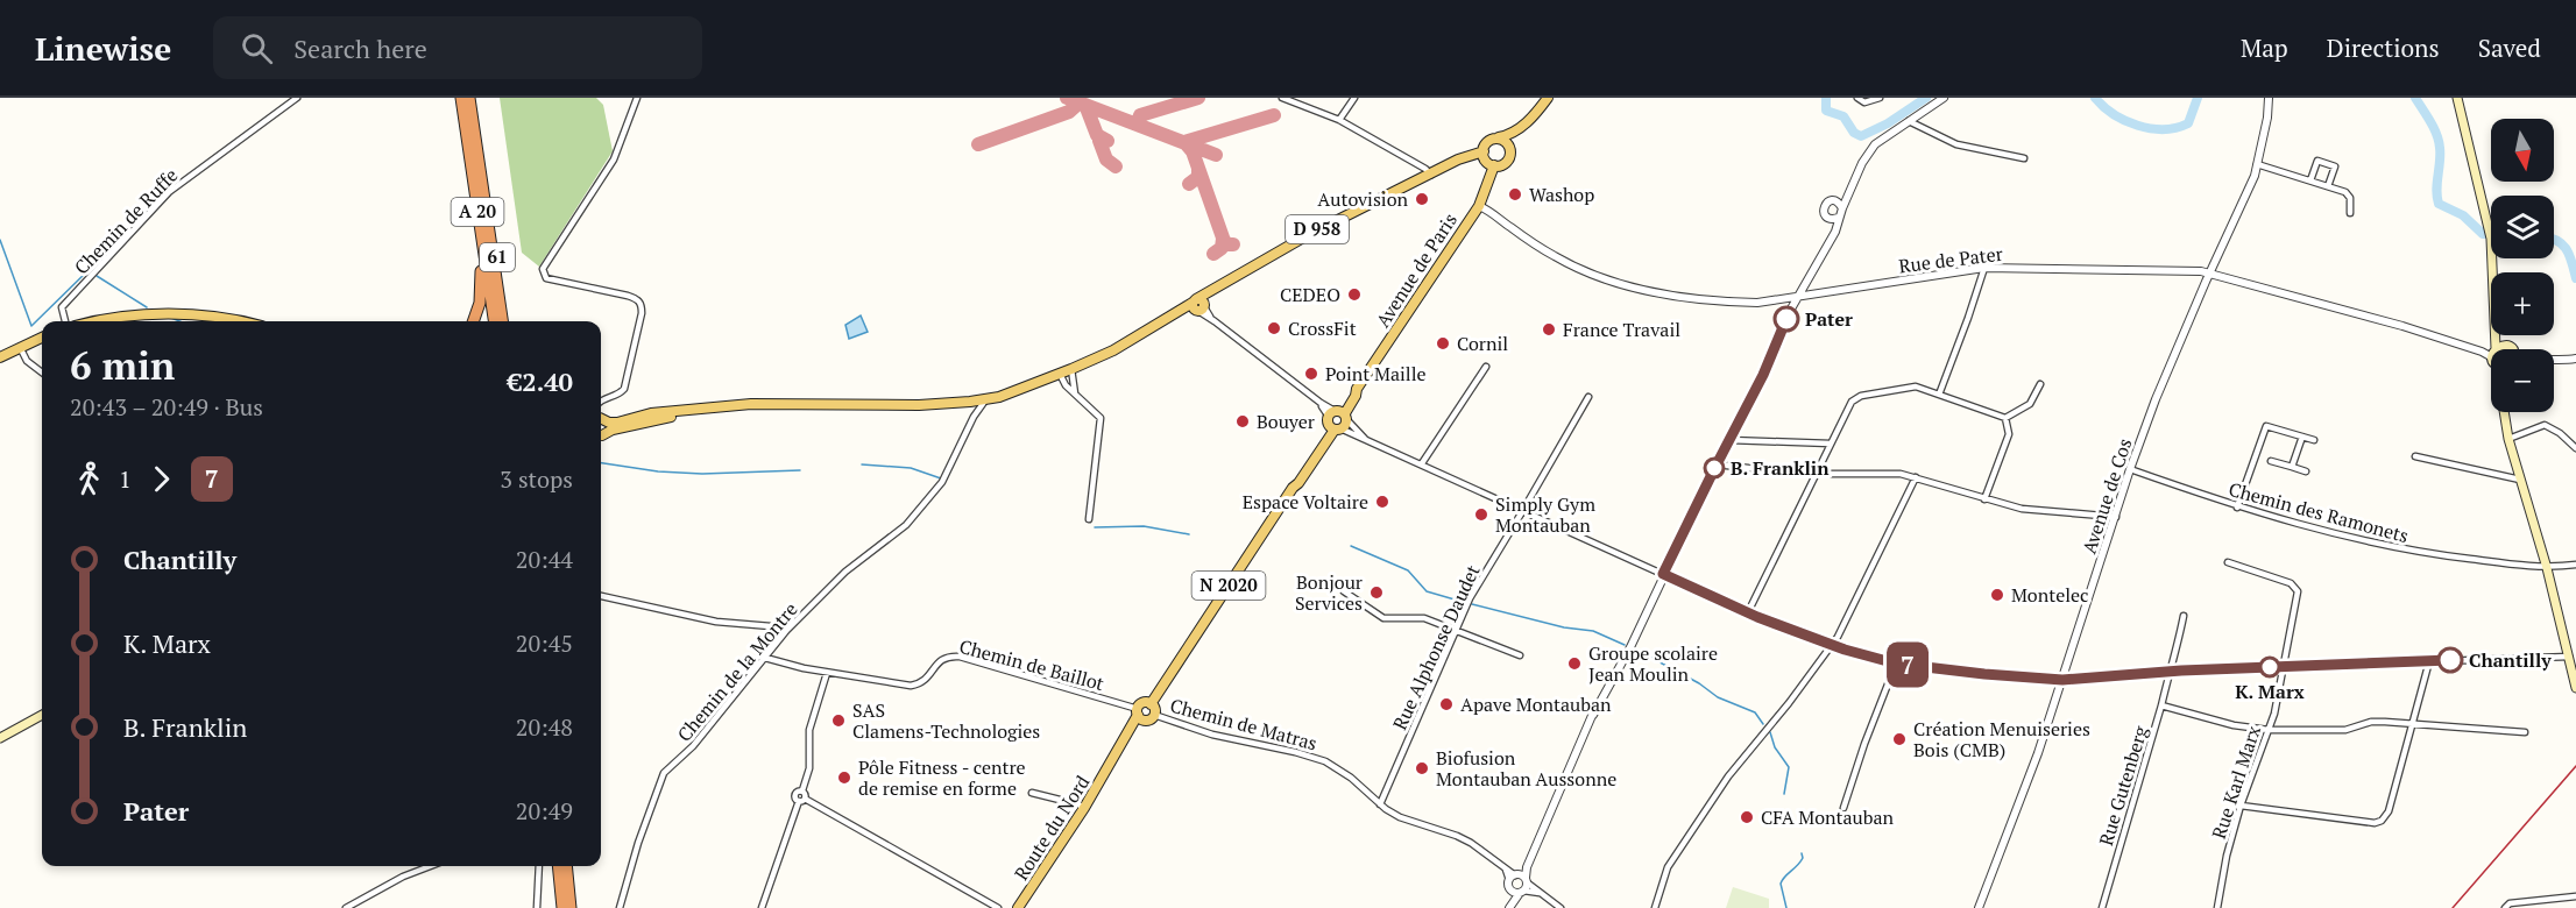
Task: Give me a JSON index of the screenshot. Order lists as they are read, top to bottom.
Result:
{
  "streets": {
    "highway": ["A 20", "61"],
    "main road": [
      "D 958",
      "Avenue de Paris",
      "N 2020",
      "Route du Nord"
    ],
    "street": [
      "Chemin de Ruffe",
      "Rue de Pater",
      "Avenue de Cos",
      "Chemin des Ramonets",
      "Rue Alphonse Daudet",
      "Chemin de Baillot",
      "Chemin de la Montre",
      "Chemin de Matras",
      "Rue Karl Marx",
      "Rue Gutenberg"
    ]
  },
  "crossings": [
    ["A 20", "61"],
    ["D 958", "Avenue de Paris"],
    ["D 958", "Chemin de la Montre"],
    ["Rue de Pater", "Avenue de Paris"],
    ["Rue de Pater", "Avenue de Cos"],
    ["Avenue de Cos", "Chemin des Ramonets"],
    ["Rue Alphonse Daudet", "Chemin de Matras"],
    ["Chemin de Baillot", "Chemin de la Montre"],
    ["Chemin de Baillot", "Route du Nord"]
  ],
  "places": [
    "Washop",
    "Autovision",
    "CEDEO",
    "Pater",
    "CrossFit",
    "France Travail",
    "Cornil",
    "Point Maille",
    "Bouyer",
    "B. Franklin",
    "Espace Voltaire",
    "Simply Gym Montauban",
    "Bonjour Services",
    "Montelec",
    "Chantilly",
    "Groupe scolaire Jean Moulin",
    "K. Marx",
    "Apave Montauban",
    "SAS Clamens-Technologies",
    "Création Menuiseries Bois (CMB)",
    "Biofusion Montauban Aussonne",
    "Pôle Fitness - centre de remise en forme",
    "CFA Montauban"
  ],
  "lines": ["bus line 7"],
  "north": "bottom",
  "page": {
    "header": "Linewise",
    "search": "Search here",
    "nav": ["Map", "Directions", "Saved"],
    "on_map": "7",
    "map_buttons": ["+", "−"],
    "heading": ["6 min", "20:43 – 20:49 · Bus", "€2.40"],
    "legs": ["1", "7", "3 stops"],
    "list": [
      {
        "name": "Chantilly",
        "value": "20:44"
      },
      {
        "name": "K. Marx",
        "value": "20:45"
      },
      {
        "name": "B. Franklin",
        "value": "20:48"
      },
      {
        "name": "Pater",
        "value": "20:49"
      }
    ]
  }
}
